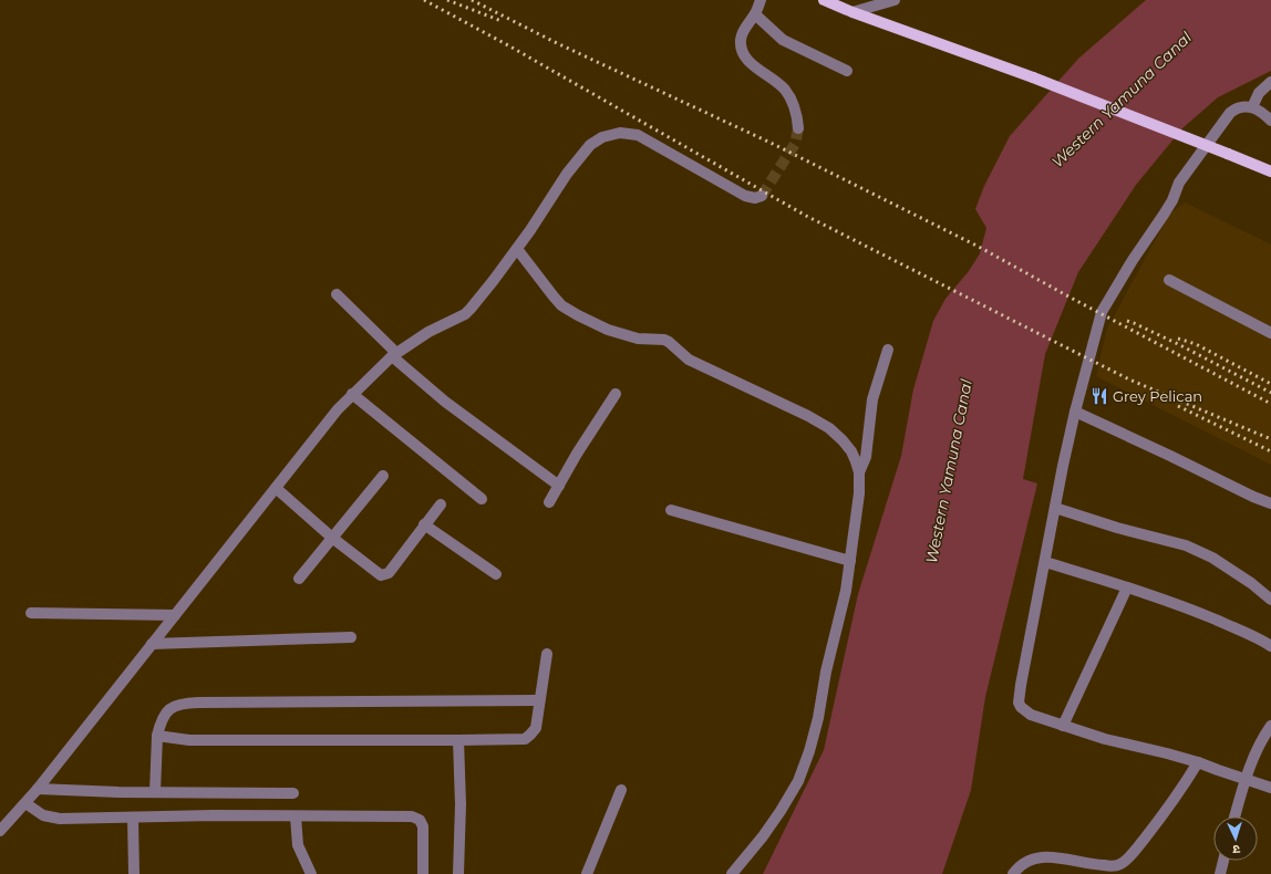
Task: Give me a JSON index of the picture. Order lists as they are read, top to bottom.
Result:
{
  "water": ["Western Yamuna Canal"],
  "places": {
    "restaurant": ["Grey Pelican"]
  },
  "north": "bottom"
}
